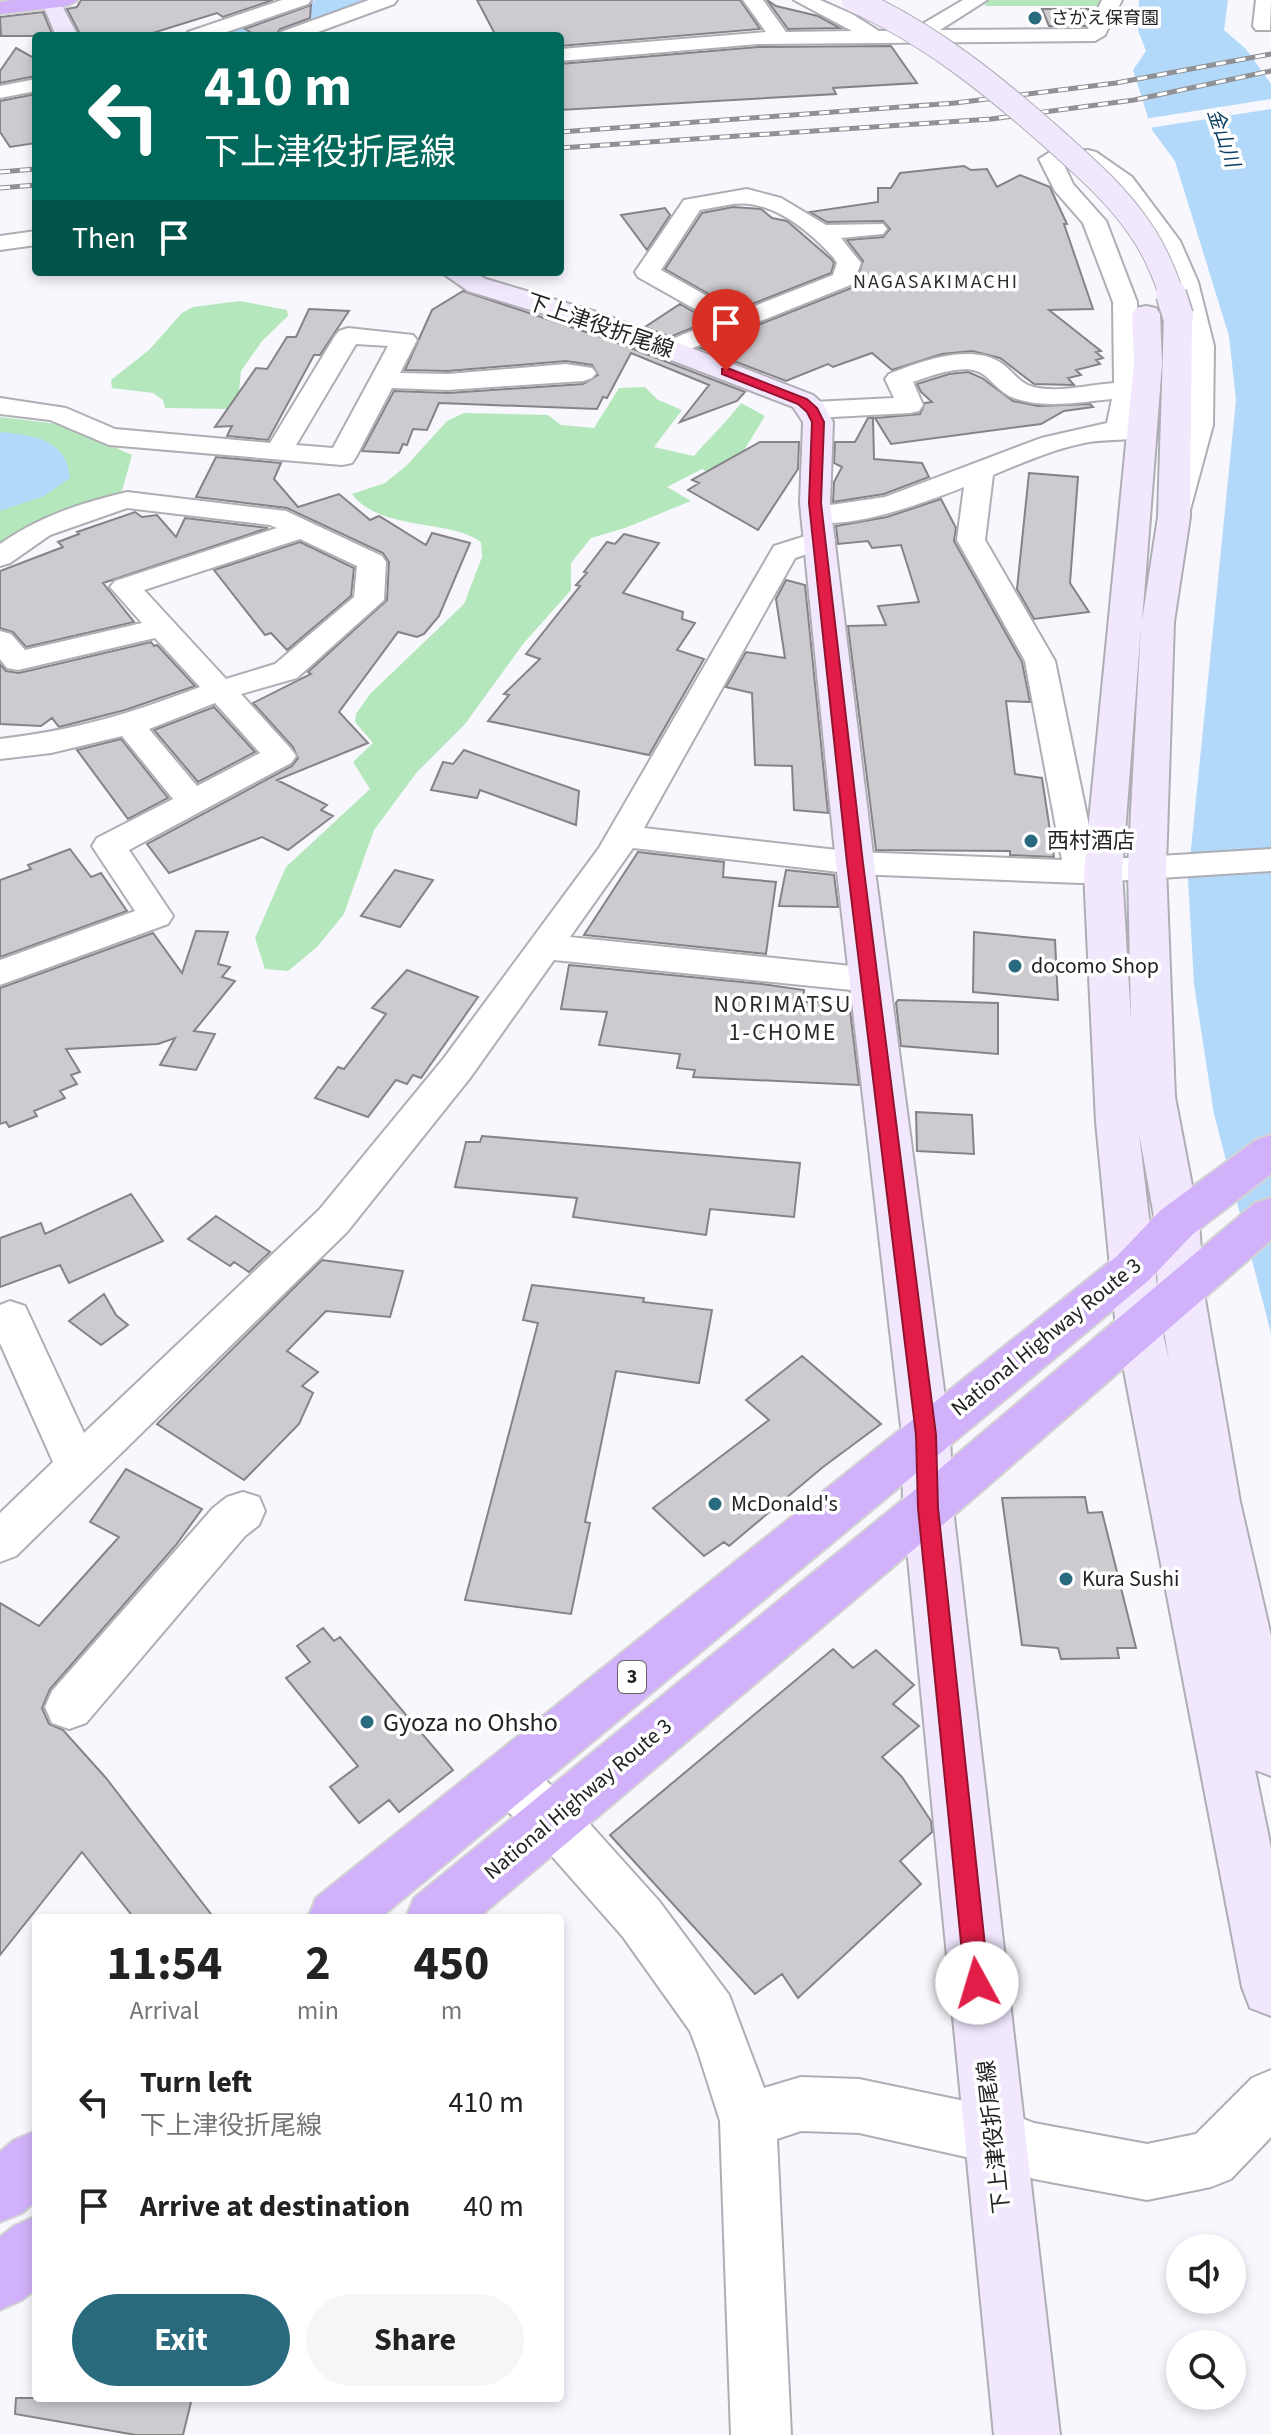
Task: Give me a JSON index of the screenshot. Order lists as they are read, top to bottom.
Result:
{
  "streets": {
    "highway": ["National Highway Route 3", "3"],
    "street": ["下上津役折尾線"]
  },
  "crossings": [
    ["下上津役折尾線", "National Highway Route 3"]
  ],
  "districts": ["NAGASAKIMACHI", "NORIMATSU 1-CHOME"],
  "water": ["金山川"],
  "places": [
    "さかえ保育園",
    "西村酒店",
    "docomo Shop",
    "McDonald's",
    "Kura Sushi",
    "Gyoza no Ohsho"
  ],
  "page": {
    "turn": ["410 m", "下上津役折尾線"],
    "then": "Then",
    "eta": [
      "11:54",
      "Arrival",
      "2",
      "min",
      "450",
      "m"
    ],
    "list": [
      {
        "name": "Turn left",
        "note": "下上津役折尾線",
        "value": "410 m"
      },
      {
        "name": "Arrive at destination",
        "value": "40 m"
      }
    ],
    "buttons": ["Exit", "Share"]
  }
}
